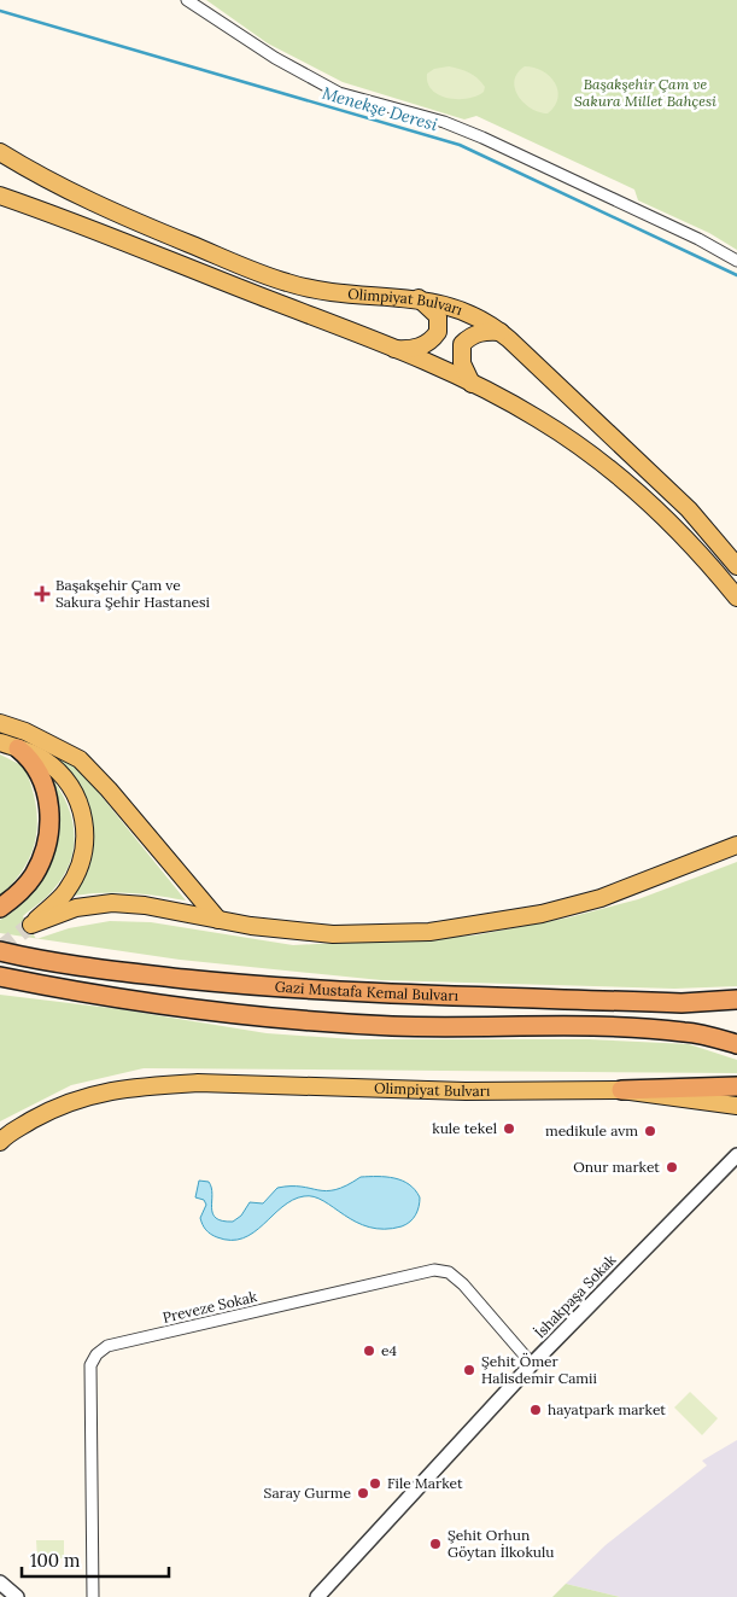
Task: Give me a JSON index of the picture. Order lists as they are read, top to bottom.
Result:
{
  "streets": {
    "highway": ["Gazi Mustafa Kemal Bulvarı"],
    "main road": ["Olimpiyat Bulvarı"],
    "street": ["İshakpaşa Sokak", "Preveze Sokak"]
  },
  "crossings": [
    ["İshakpaşa Sokak", "Preveze Sokak"]
  ],
  "water": ["Menekşe Deresi"],
  "parks": ["Başakşehir Çam ve Sakura Millet Bahçesi"],
  "places": {
    "health": ["Başakşehir Çam ve Sakura Şehir Hastanesi"],
    "other": [
      "kule tekel",
      "medikule avm",
      "Onur market",
      "e4",
      "Şehit Ömer Halisdemir Camii",
      "hayatpark market",
      "File Market",
      "Saray Gurme",
      "Şehit Orhun Göytan İlkokulu"
    ]
  },
  "scale_bar": "100 m"
}
